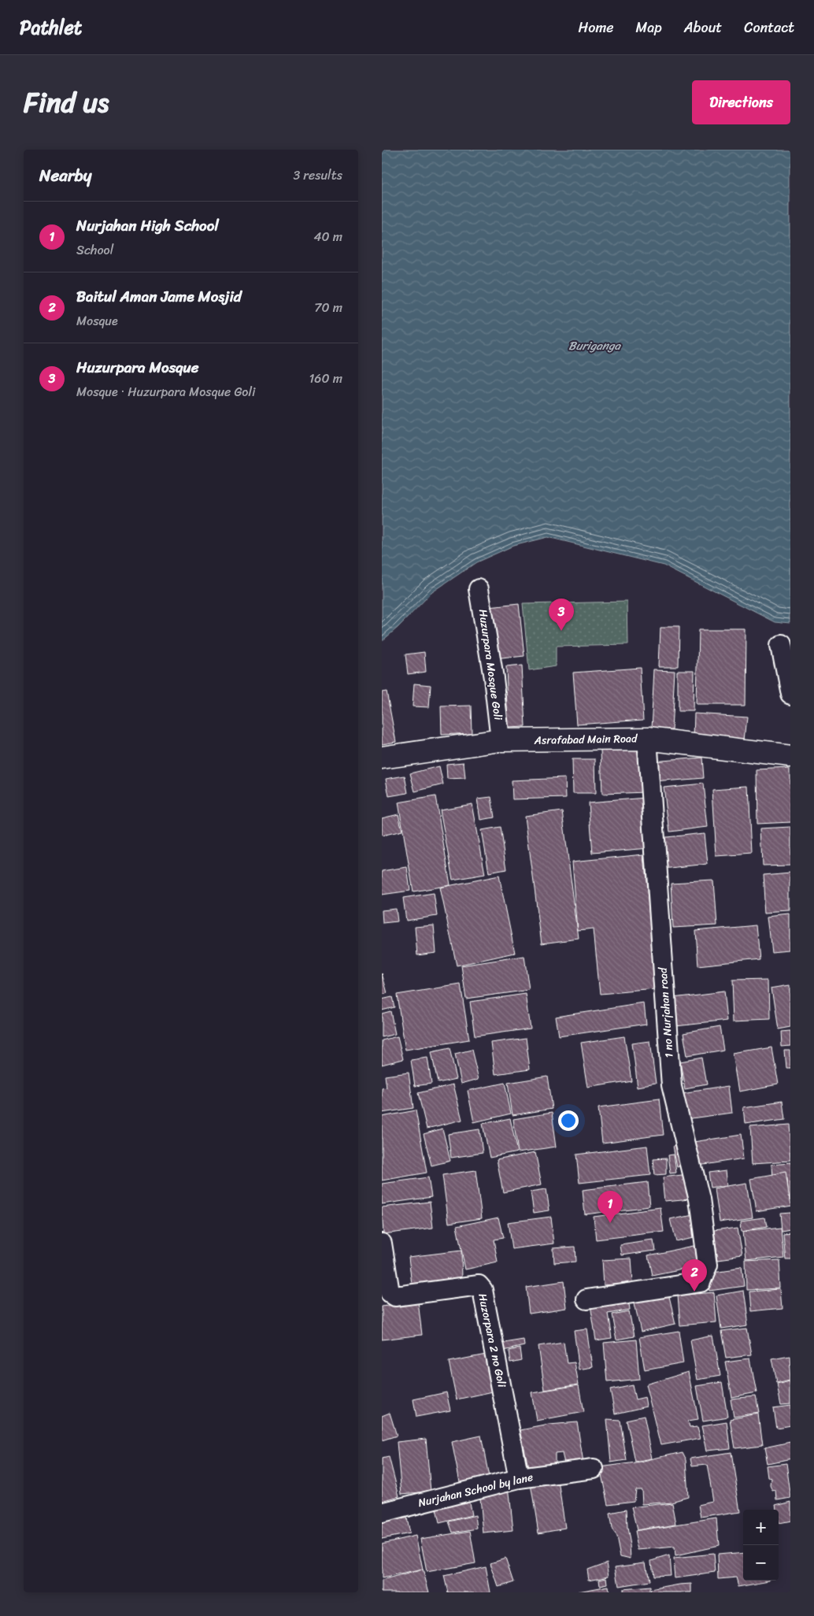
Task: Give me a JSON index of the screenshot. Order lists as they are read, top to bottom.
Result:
{
  "streets": {
    "street": [
      "Huzurpara Mosque Goli",
      "Asrafabad Main Road",
      "1 no Nurjahan road",
      "Huzorpara 2 no Goli",
      "Nurjahan School by lane"
    ]
  },
  "crossings": [
    ["Huzurpara Mosque Goli", "Asrafabad Main Road"],
    ["Asrafabad Main Road", "1 no Nurjahan road"],
    ["Huzorpara 2 no Goli", "Nurjahan School by lane"]
  ],
  "water": ["Buriganga"],
  "page": {
    "header": "Pathlet",
    "nav": [
      "Home",
      "Map",
      "About",
      "Contact"
    ],
    "title": "Find us",
    "buttons": "Directions",
    "heading": ["Nearby", "3 results"],
    "list": [
      {
        "mark": "1",
        "name": "Nurjahan High School",
        "note": "School",
        "value": "40 m"
      },
      {
        "mark": "2",
        "name": "Baitul Aman Jame Mosjid",
        "note": "Mosque",
        "value": "70 m"
      },
      {
        "mark": "3",
        "name": "Huzurpara Mosque",
        "note": "Mosque · Huzurpara Mosque Goli",
        "value": "160 m"
      }
    ],
    "pins": ["3", "1", "2"],
    "map_buttons": ["+", "−"]
  }
}
